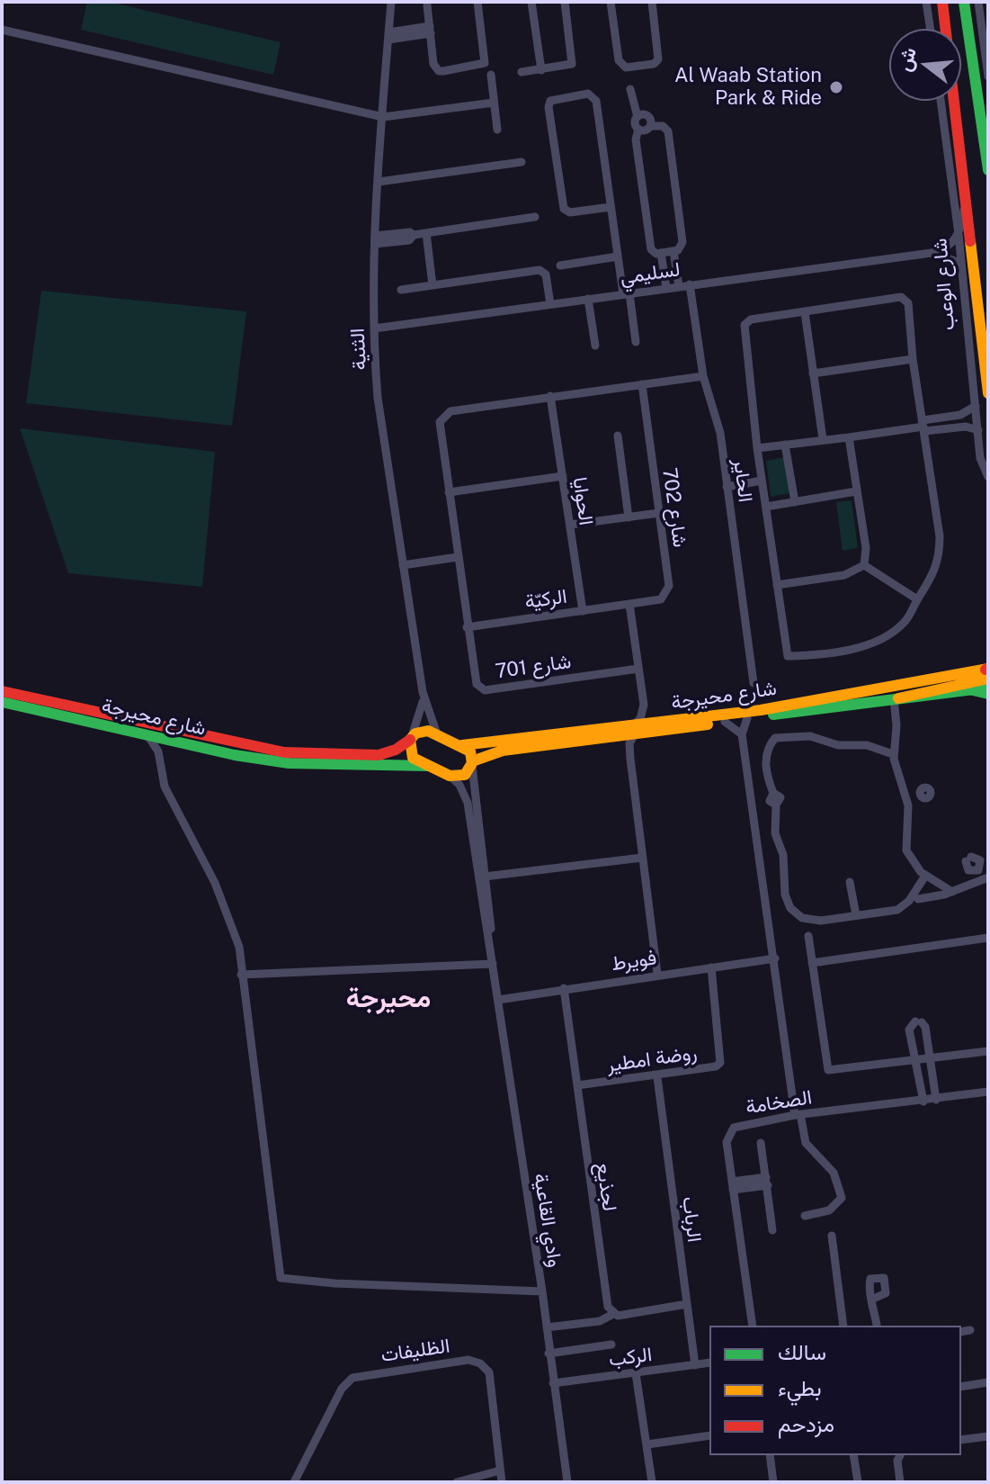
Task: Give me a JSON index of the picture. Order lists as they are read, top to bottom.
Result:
{
  "streets": {
    "street": [
      "لسليمي",
      "شارع الوعب",
      "الثنية",
      "الحاير",
      "الحوايا",
      "شارع 702",
      "الركيّة",
      "شارع 701",
      "شارع محيرجة",
      "فويرط",
      "روضة امطير",
      "الصخامة",
      "لجذيع",
      "الرباب",
      "وادي القاعية",
      "الظليفات",
      "الركب"
    ]
  },
  "crossings": [
    ["لسليمي", "شارع الوعب"],
    ["لسليمي", "الثنية"],
    ["لسليمي", "الحاير"],
    ["الثنية", "شارع محيرجة"],
    ["الحوايا", "الركيّة"],
    ["الحوايا", "شارع 701"],
    ["شارع 702", "الركيّة"],
    ["الركيّة", "شارع 701"],
    ["شارع محيرجة", "وادي القاعية"],
    ["فويرط", "روضة امطير"],
    ["فويرط", "لجذيع"],
    ["فويرط", "وادي القاعية"],
    ["روضة امطير", "لجذيع"],
    ["روضة امطير", "الرباب"],
    ["الرباب", "الركب"],
    ["وادي القاعية", "الركب"]
  ],
  "districts": ["محيرجة"],
  "places": ["Al Waab Station Park & Ride"],
  "legend": ["سالك", "بطيء", "مزدحم"],
  "north": "left"
}
